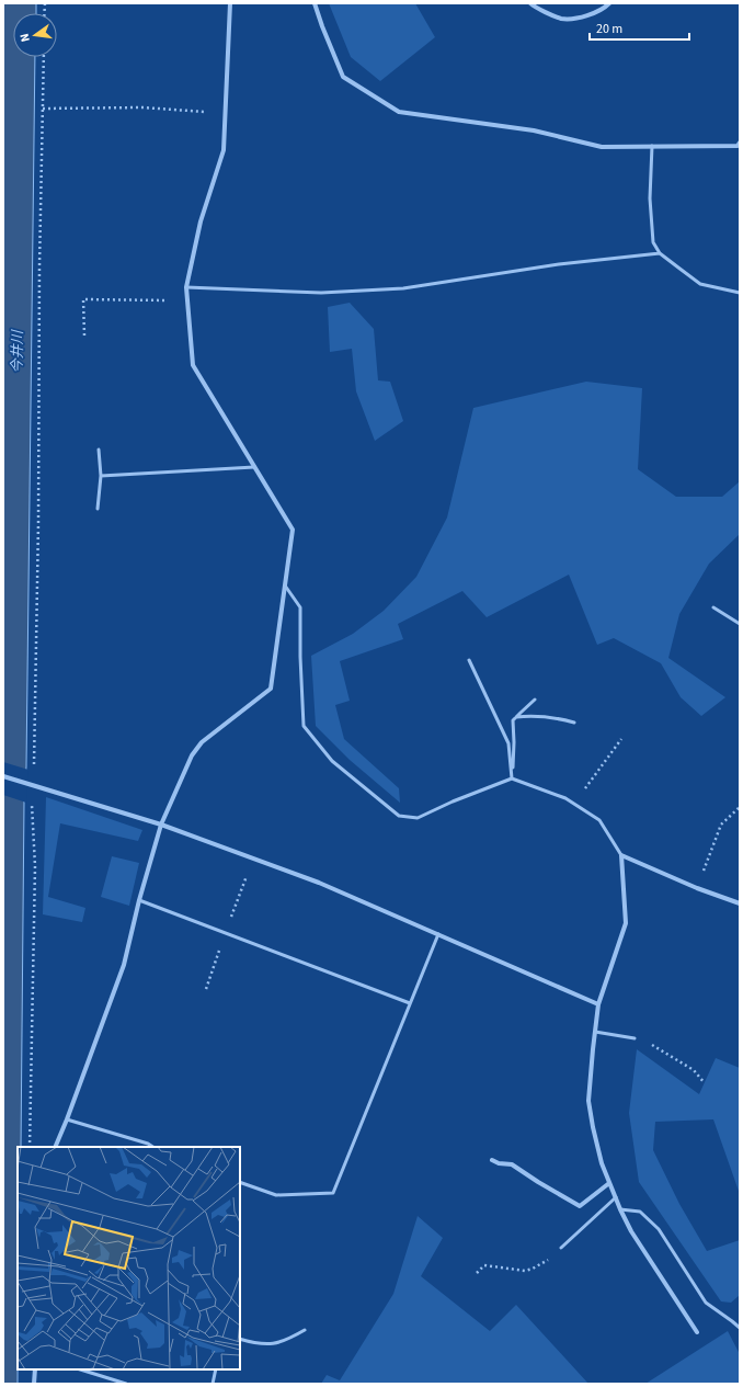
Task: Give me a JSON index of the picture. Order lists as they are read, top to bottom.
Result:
{
  "water": ["今井川"],
  "scale_bar": "20 m",
  "north": "left"
}
